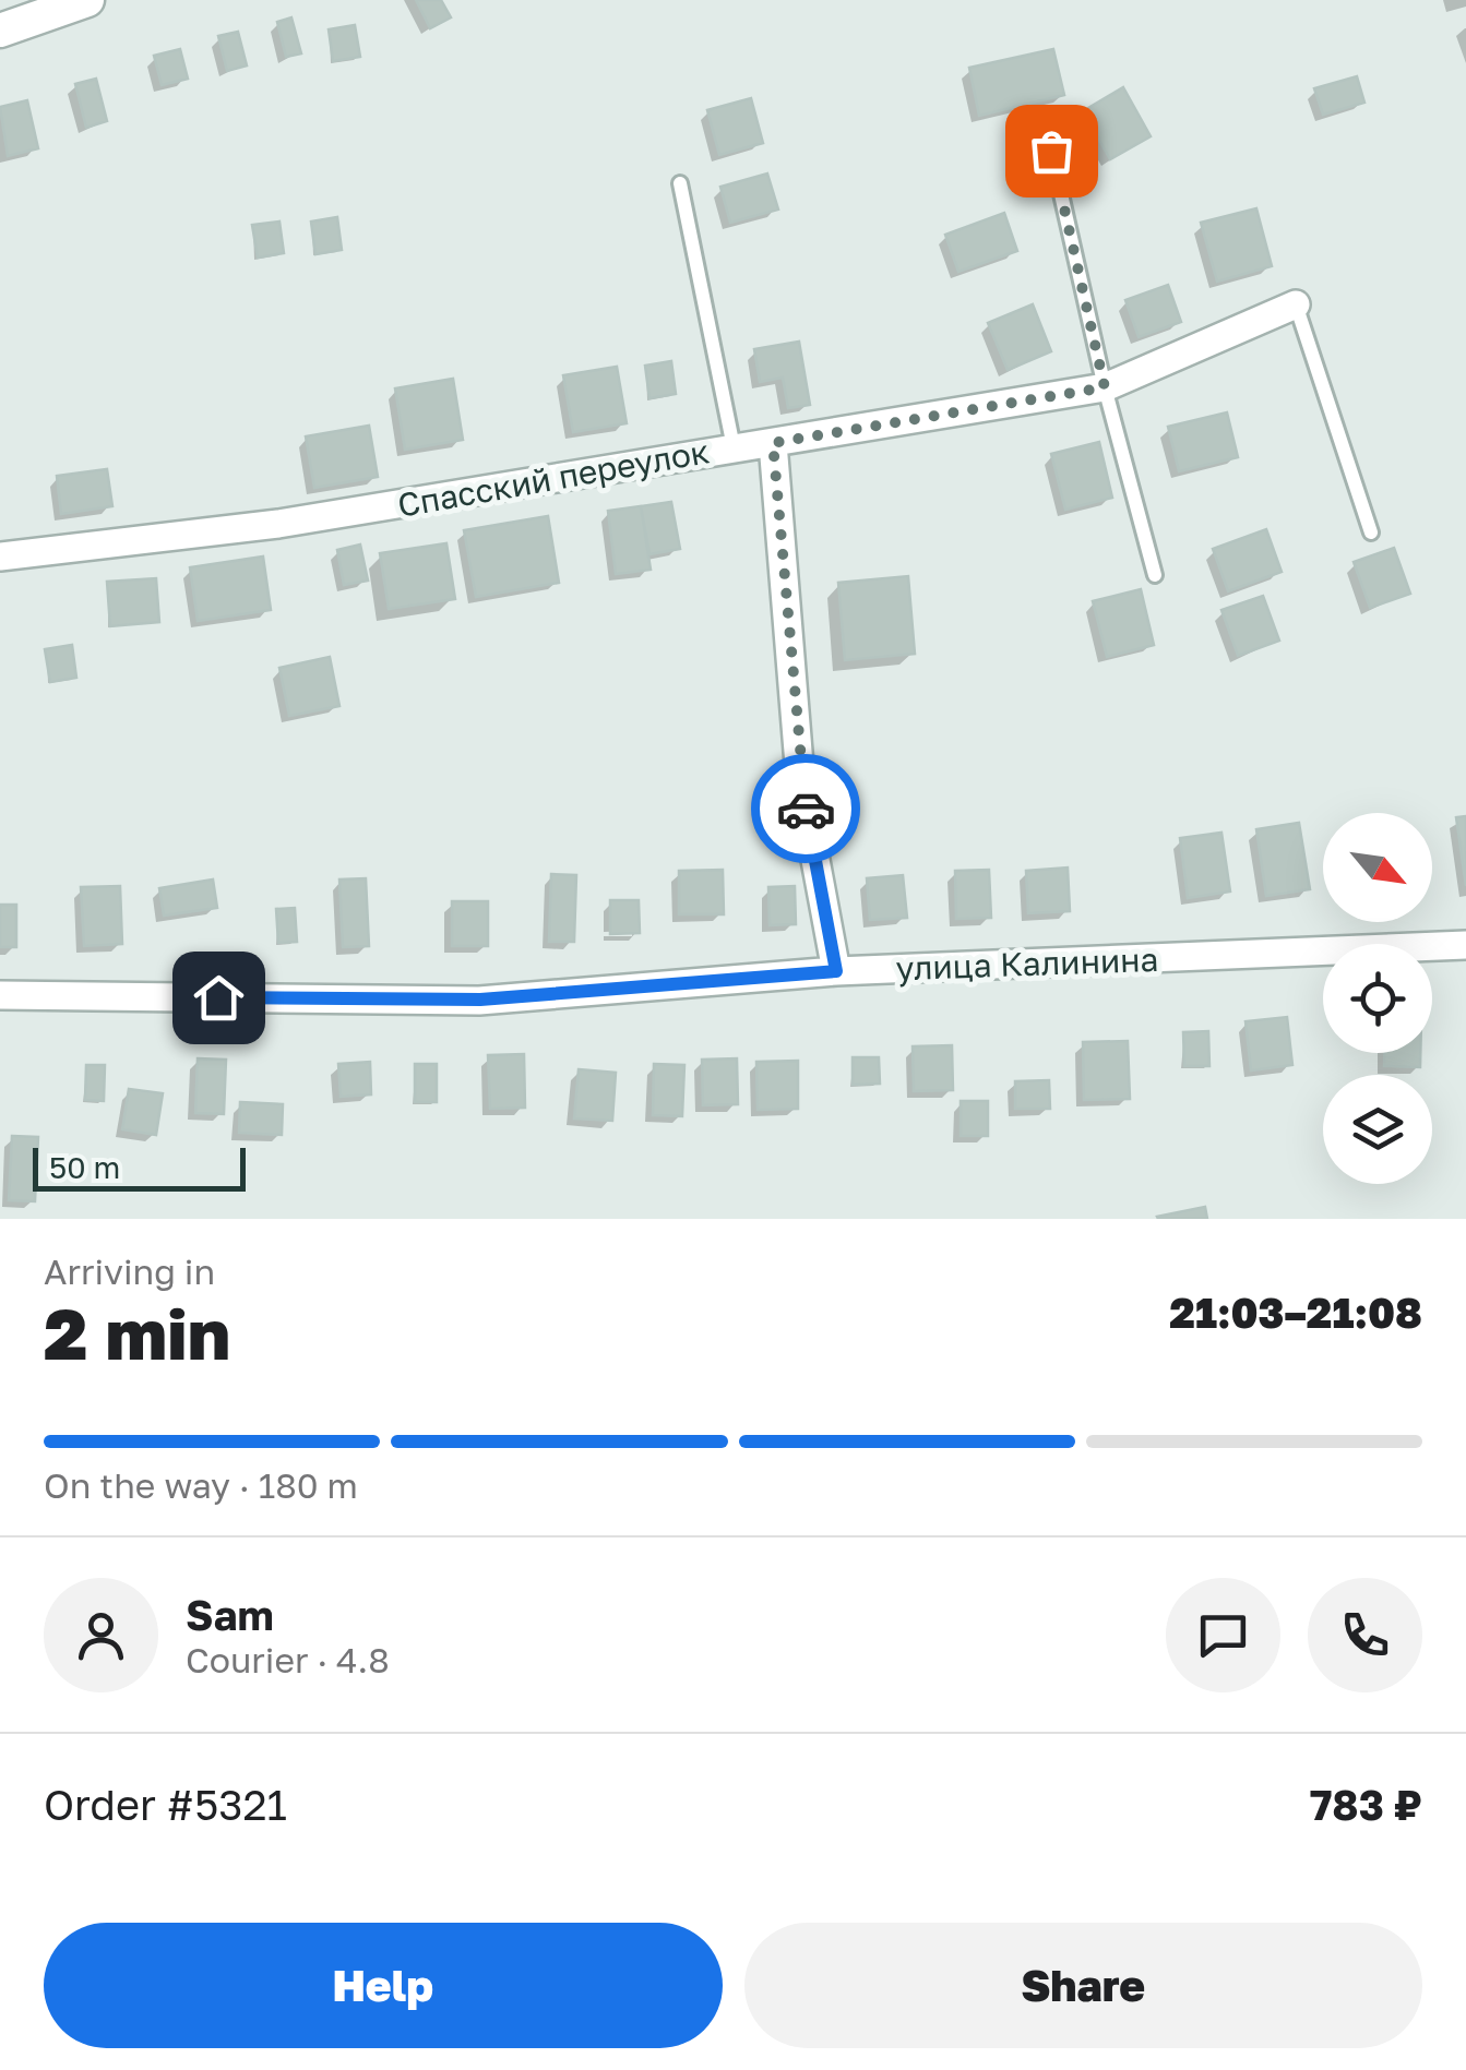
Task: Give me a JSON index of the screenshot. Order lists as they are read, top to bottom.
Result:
{
  "streets": {
    "street": ["Спасский переулок", "улица Калинина"]
  },
  "scale_bar": "50 m",
  "north": "bottom right",
  "page": {
    "scale": "50 m",
    "heading": ["2 min", "Arriving in", "21:03–21:08"],
    "panel": [
      "Sam",
      "Courier · 4.8",
      "Order #5321",
      "783 ₽"
    ],
    "bar": "On the way · 180 m",
    "buttons": ["Help", "Share"]
  }
}
